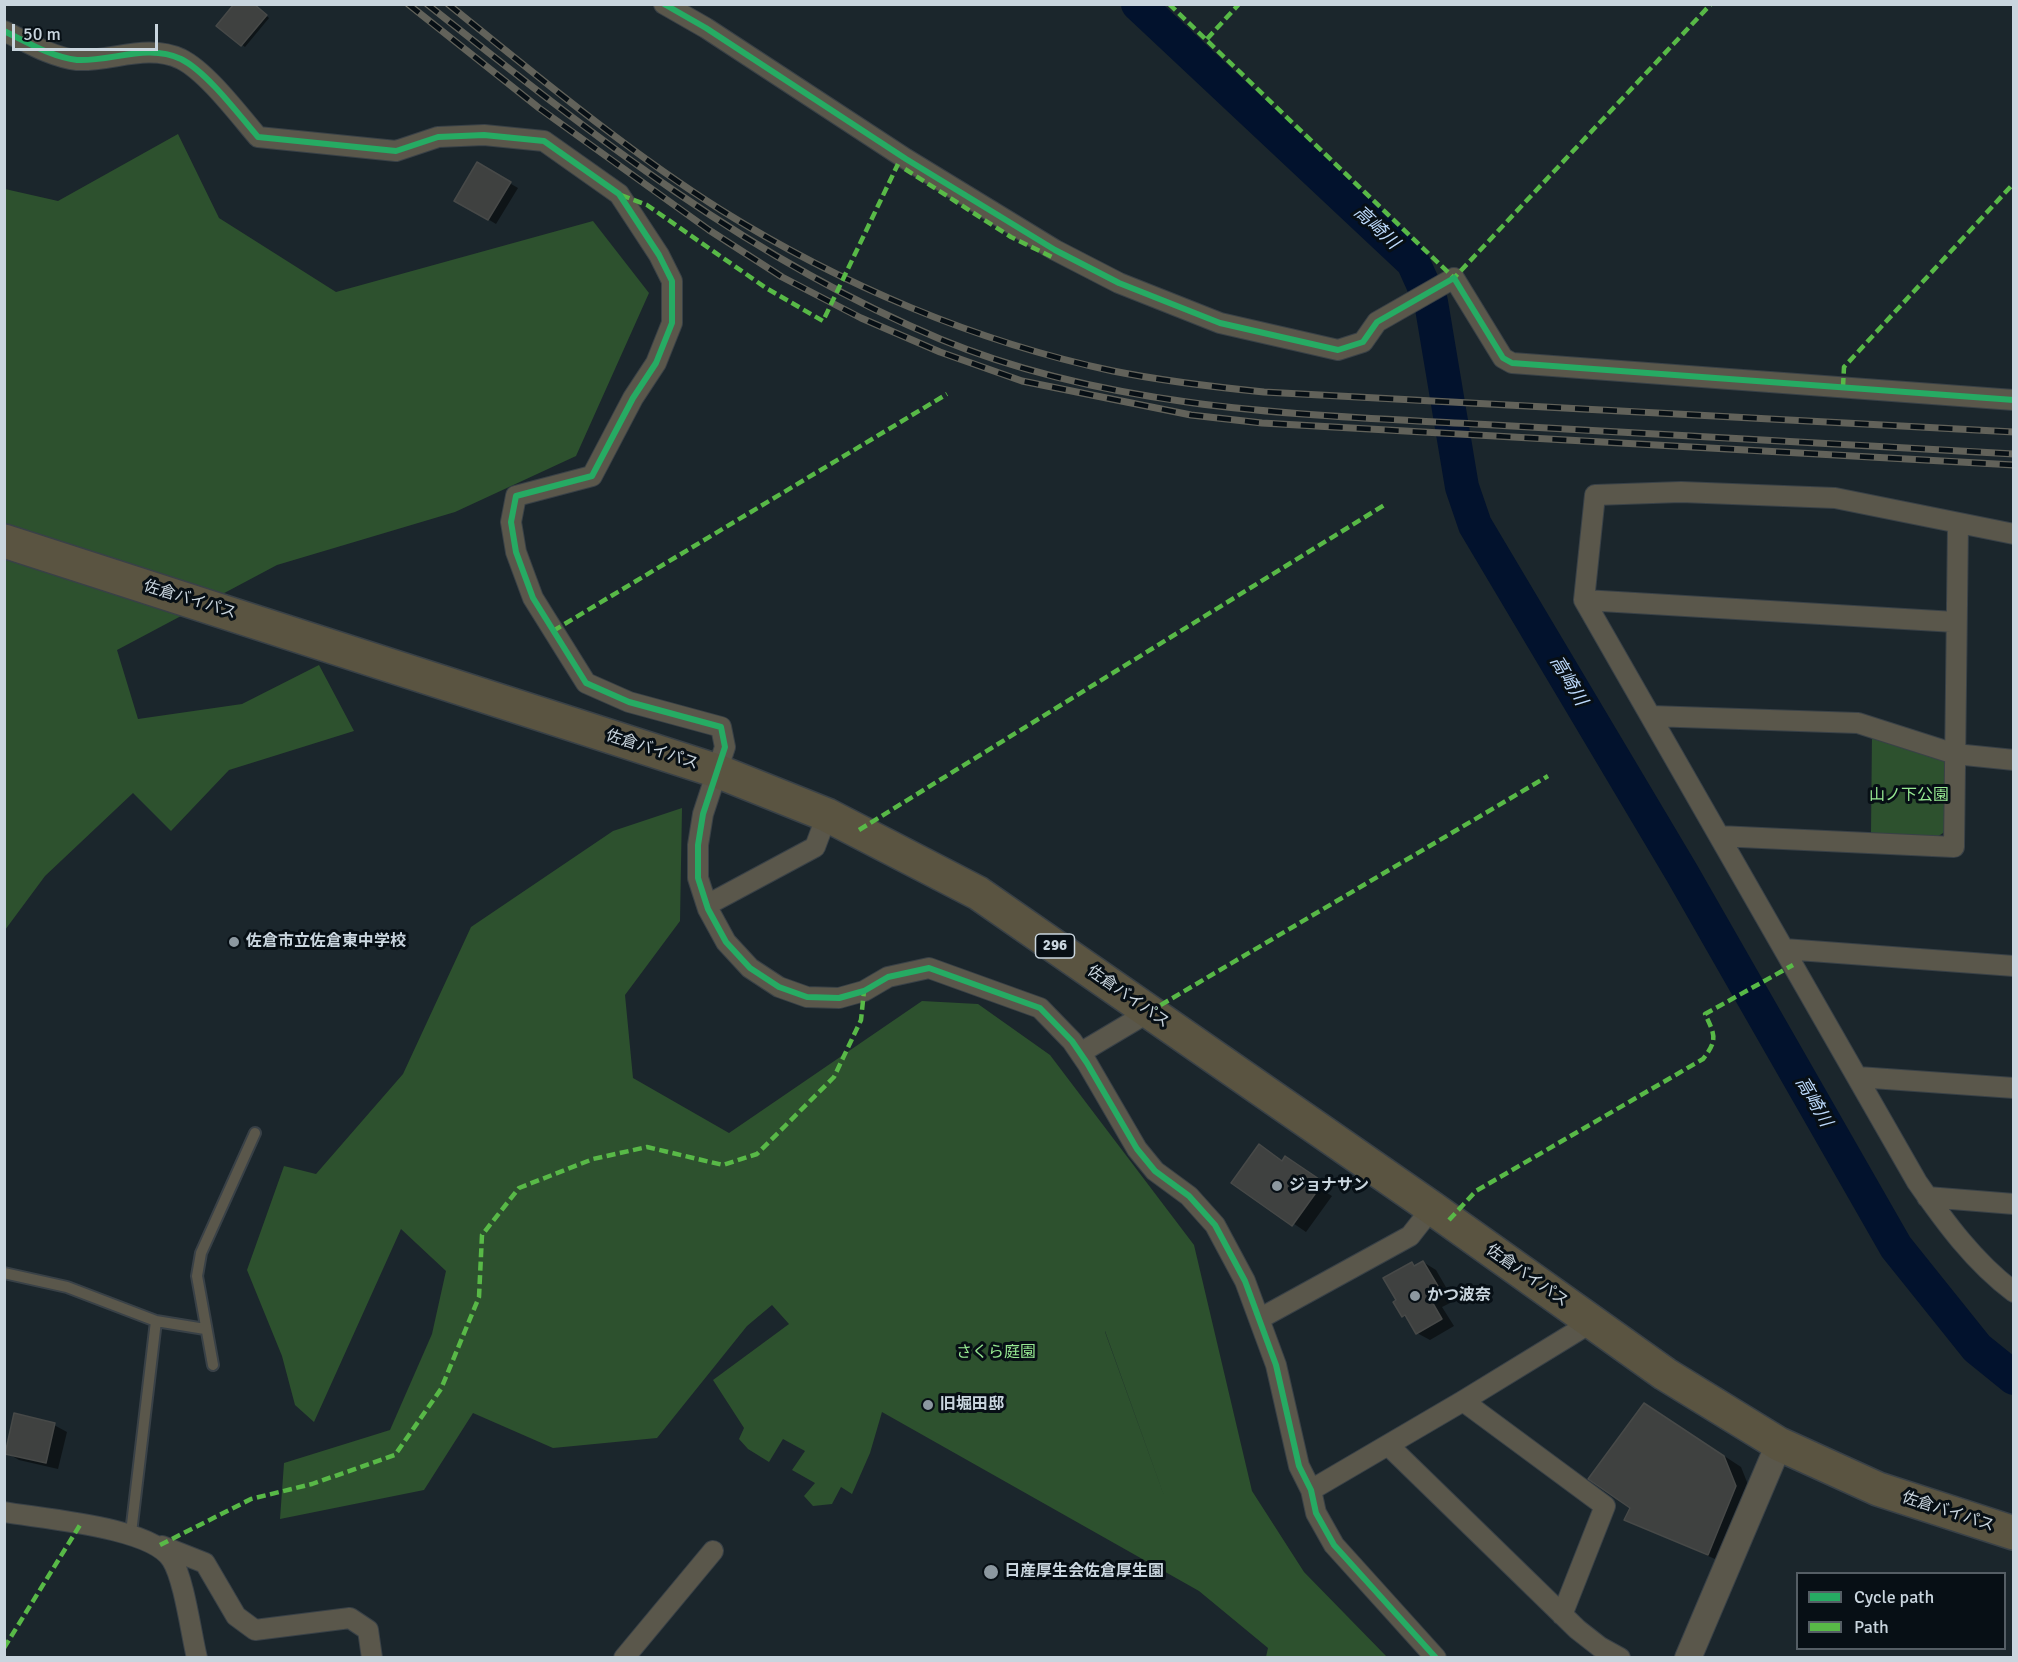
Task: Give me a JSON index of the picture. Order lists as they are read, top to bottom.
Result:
{
  "streets": {
    "highway": ["佐倉バイパス", "296"]
  },
  "water": ["高崎川"],
  "parks": ["山ノ下公園", "さくら庭園"],
  "places": [
    "佐倉市立佐倉東中学校",
    "ジョナサン",
    "かつ波奈",
    "旧堀田邸",
    "日産厚生会佐倉厚生園"
  ],
  "legend": ["Cycle path", "Path"],
  "scale_bar": "50 m"
}
